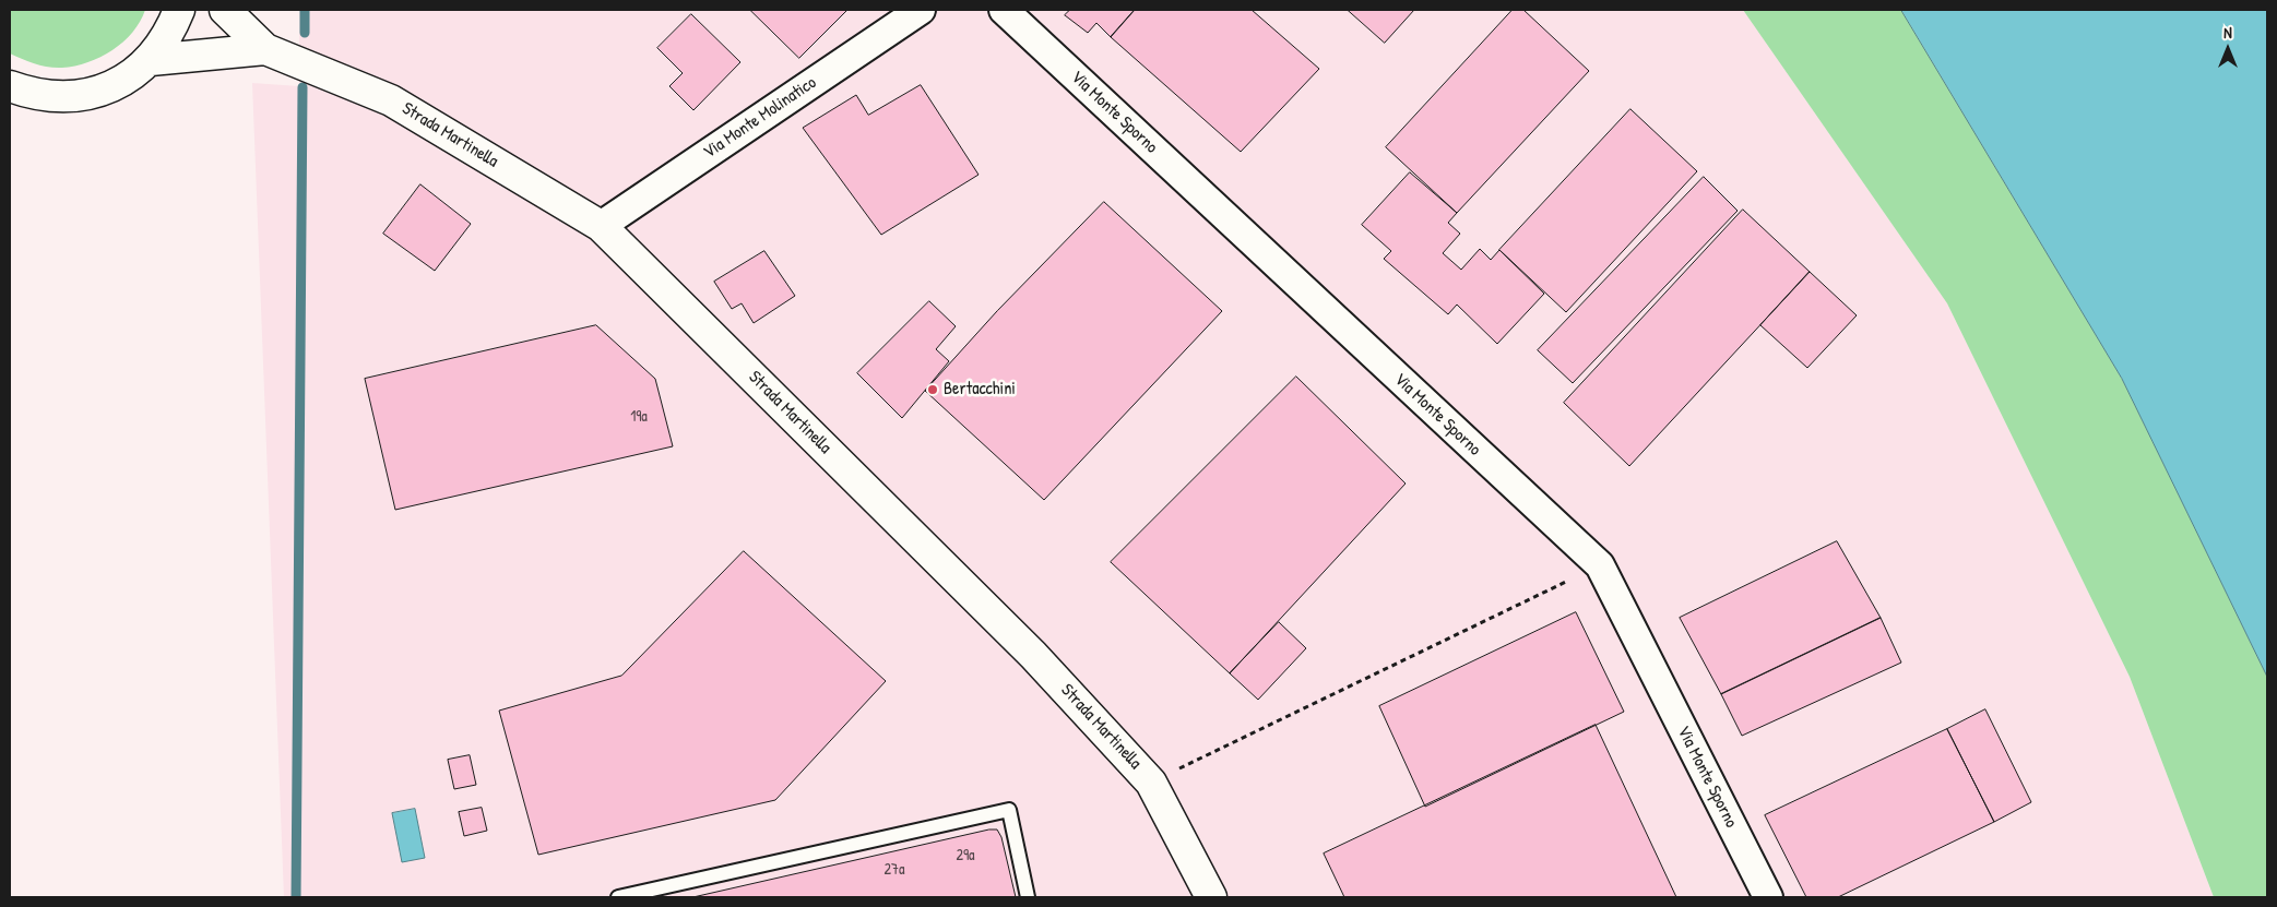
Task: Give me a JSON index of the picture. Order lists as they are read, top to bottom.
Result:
{
  "streets": {
    "street": ["Via Monte Sporno", "Via Monte Molinatico", "Strada Martinella"]
  },
  "crossings": [
    ["Via Monte Molinatico", "Strada Martinella"]
  ],
  "places": ["Bertacchini"],
  "house_numbers": ["19a", "29a", "27a"],
  "north": "top"
}
